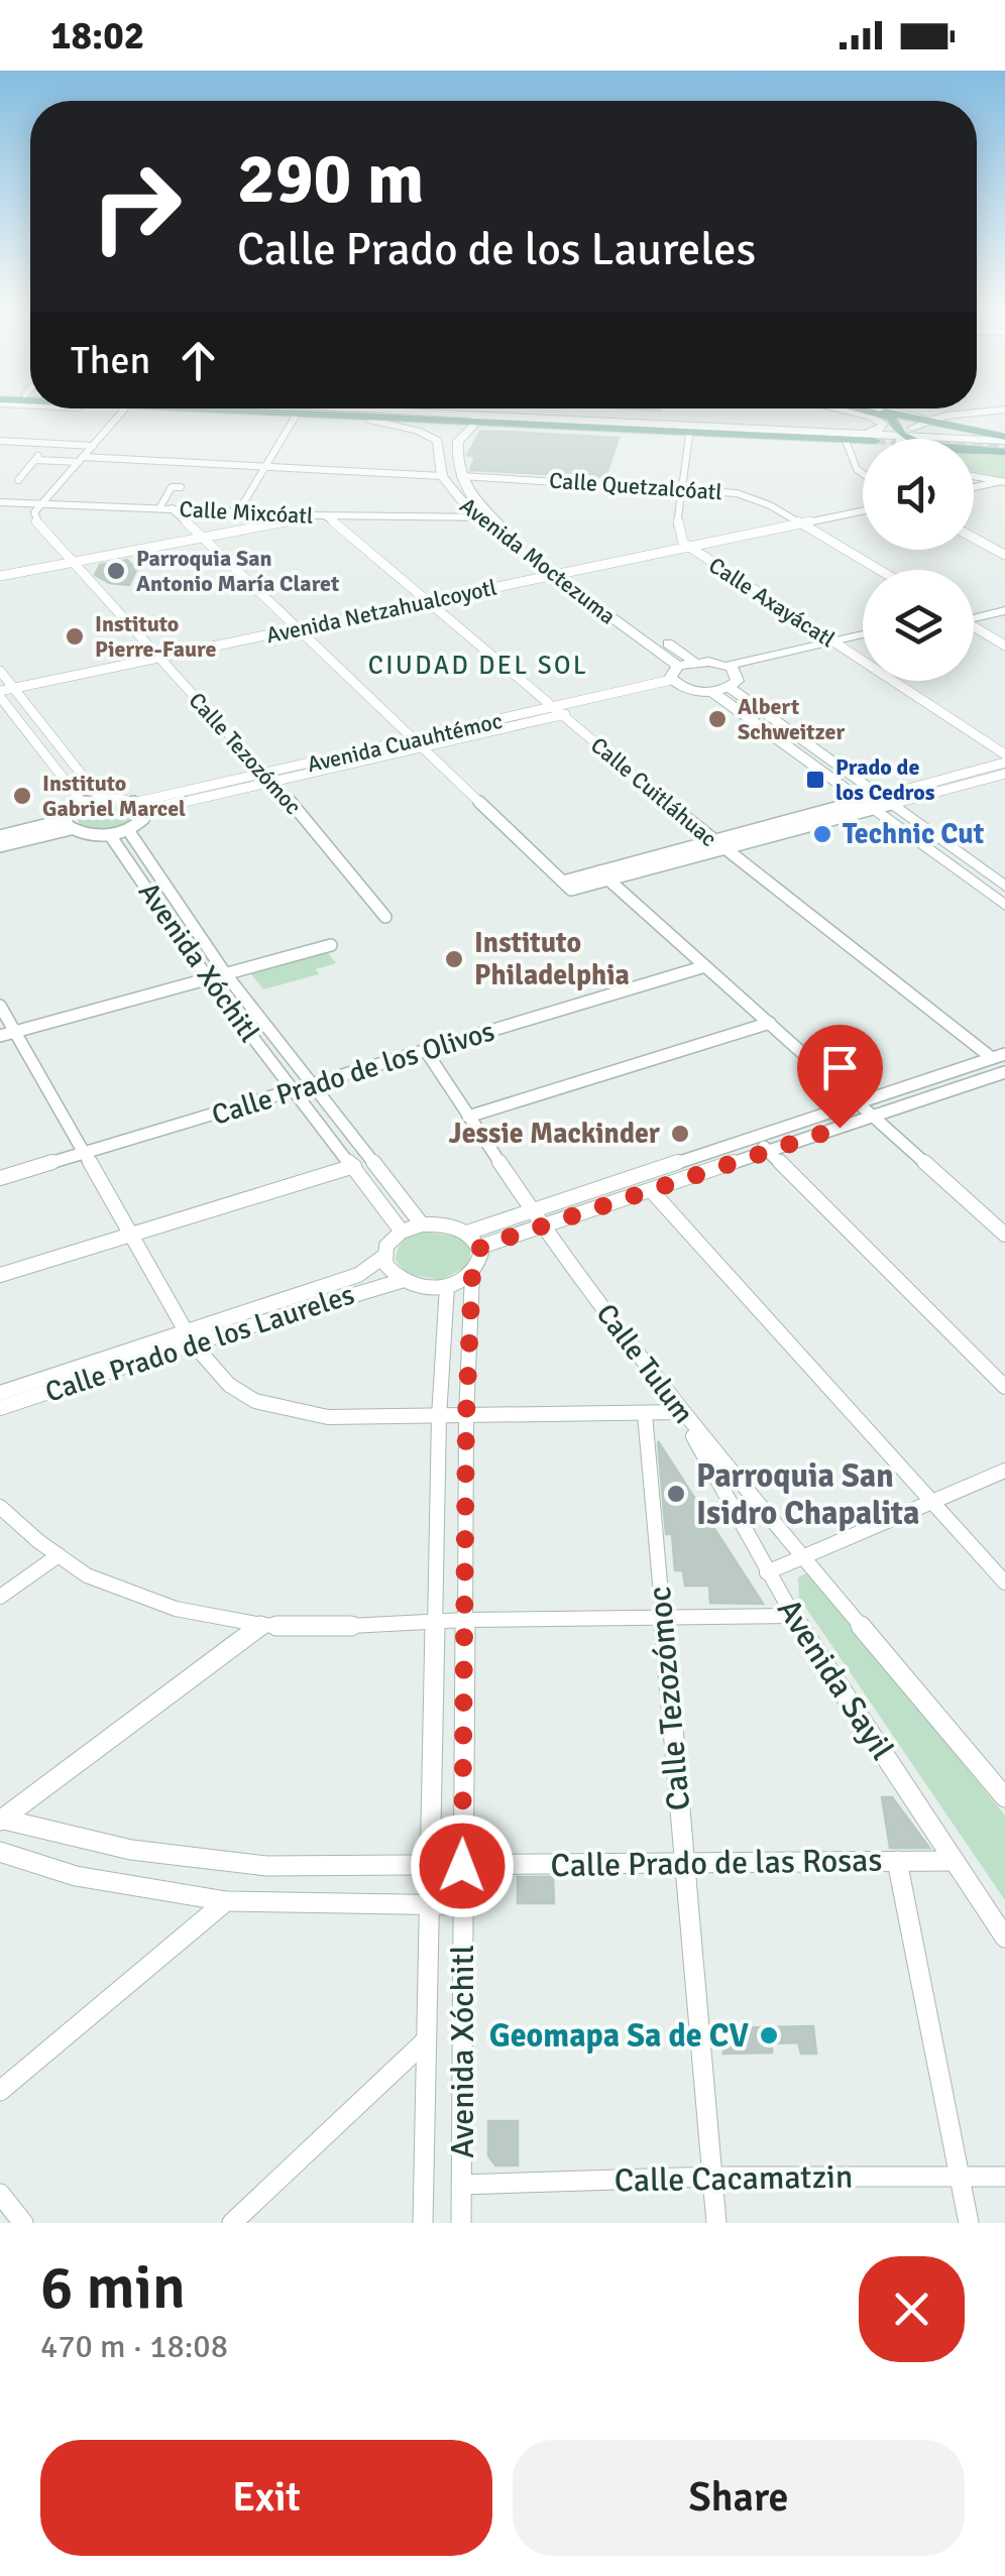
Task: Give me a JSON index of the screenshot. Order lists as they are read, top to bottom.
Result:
{
  "streets": {
    "street": [
      "Calle Quetzalcóatl",
      "Calle Mixcóatl",
      "Avenida Moctezuma",
      "Calle Axayácatl",
      "Avenida Netzahualcoyotl",
      "Avenida Cuauhtémoc",
      "Calle Tezozómoc",
      "Calle Cuitláhuac",
      "Avenida Xóchitl",
      "Calle Prado de los Olivos",
      "Calle Prado de los Laureles",
      "Calle Tulum",
      "Avenida Sayil",
      "Calle Prado de las Rosas",
      "Calle Cacamatzin"
    ]
  },
  "crossings": [
    ["Calle Quetzalcóatl", "Avenida Moctezuma"],
    ["Calle Quetzalcóatl", "Calle Axayácatl"],
    ["Calle Quetzalcóatl", "Avenida Netzahualcoyotl"],
    ["Calle Mixcóatl", "Avenida Moctezuma"],
    ["Calle Mixcóatl", "Calle Tezozómoc"],
    ["Calle Mixcóatl", "Calle Cuitláhuac"],
    ["Avenida Moctezuma", "Avenida Netzahualcoyotl"],
    ["Calle Axayácatl", "Avenida Netzahualcoyotl"],
    ["Avenida Netzahualcoyotl", "Calle Tezozómoc"],
    ["Avenida Netzahualcoyotl", "Calle Cuitláhuac"],
    ["Avenida Cuauhtémoc", "Calle Tezozómoc"],
    ["Avenida Cuauhtémoc", "Calle Cuitláhuac"],
    ["Calle Tezozómoc", "Calle Prado de las Rosas"],
    ["Calle Tezozómoc", "Calle Cacamatzin"],
    ["Avenida Xóchitl", "Calle Prado de los Olivos"],
    ["Avenida Xóchitl", "Calle Prado de los Laureles"],
    ["Avenida Xóchitl", "Calle Prado de las Rosas"],
    ["Avenida Xóchitl", "Calle Cacamatzin"],
    ["Calle Prado de los Olivos", "Calle Tulum"],
    ["Calle Tulum", "Avenida Sayil"],
    ["Avenida Sayil", "Calle Prado de las Rosas"]
  ],
  "districts": ["CIUDAD DEL SOL"],
  "places": {
    "other": [
      "Parroquia San Antonio María Claret",
      "Instituto Pierre-Faure",
      "Albert Schweitzer",
      "Instituto Gabriel Marcel",
      "Technic Cut",
      "Instituto Philadelphia",
      "Jessie Mackinder",
      "Parroquia San Isidro Chapalita",
      "Geomapa Sa de CV"
    ],
    "transit": ["Prado de los Cedros"]
  },
  "page": {
    "status": "18:02",
    "turn": ["290 m", "Calle Prado de los Laureles"],
    "then": "Then",
    "heading": ["6 min", "470 m · 18:08"],
    "buttons": ["Exit", "Share"]
  }
}
